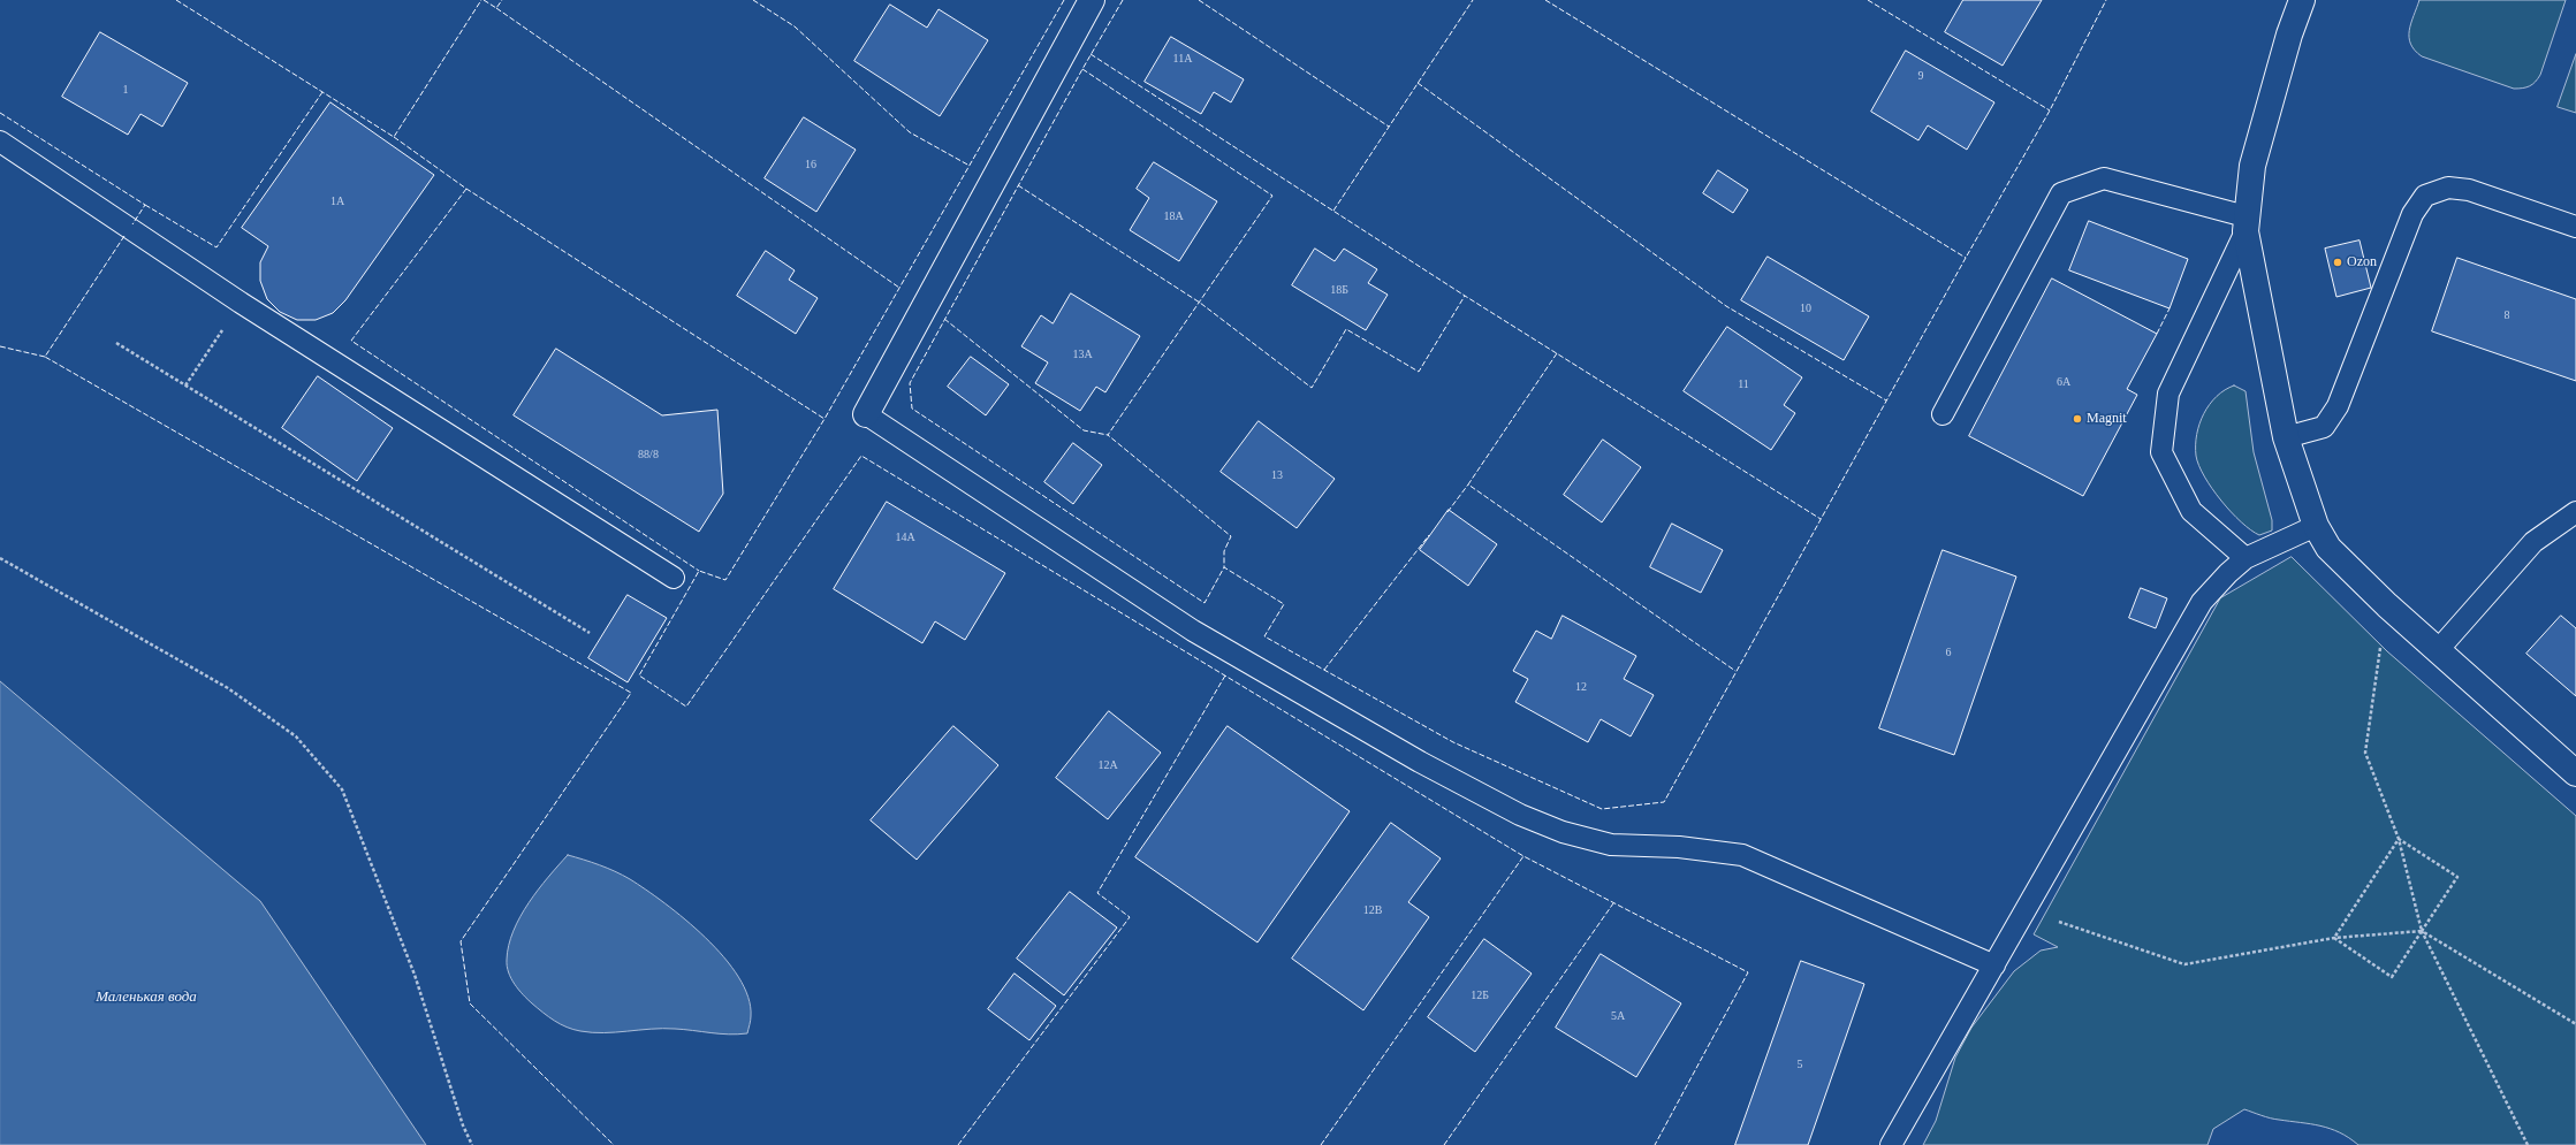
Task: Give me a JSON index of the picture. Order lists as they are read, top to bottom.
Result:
{
  "water": ["Маленькая вода"],
  "places": ["Ozon", "Magnit"],
  "house_numbers": [
    "11А",
    "9",
    "1",
    "16",
    "1А",
    "18А",
    "18Б",
    "10",
    "8",
    "13А",
    "6А",
    "11",
    "88/8",
    "13",
    "14А",
    "6",
    "12",
    "12А",
    "12В",
    "12Б",
    "5А",
    "5"
  ]
}
